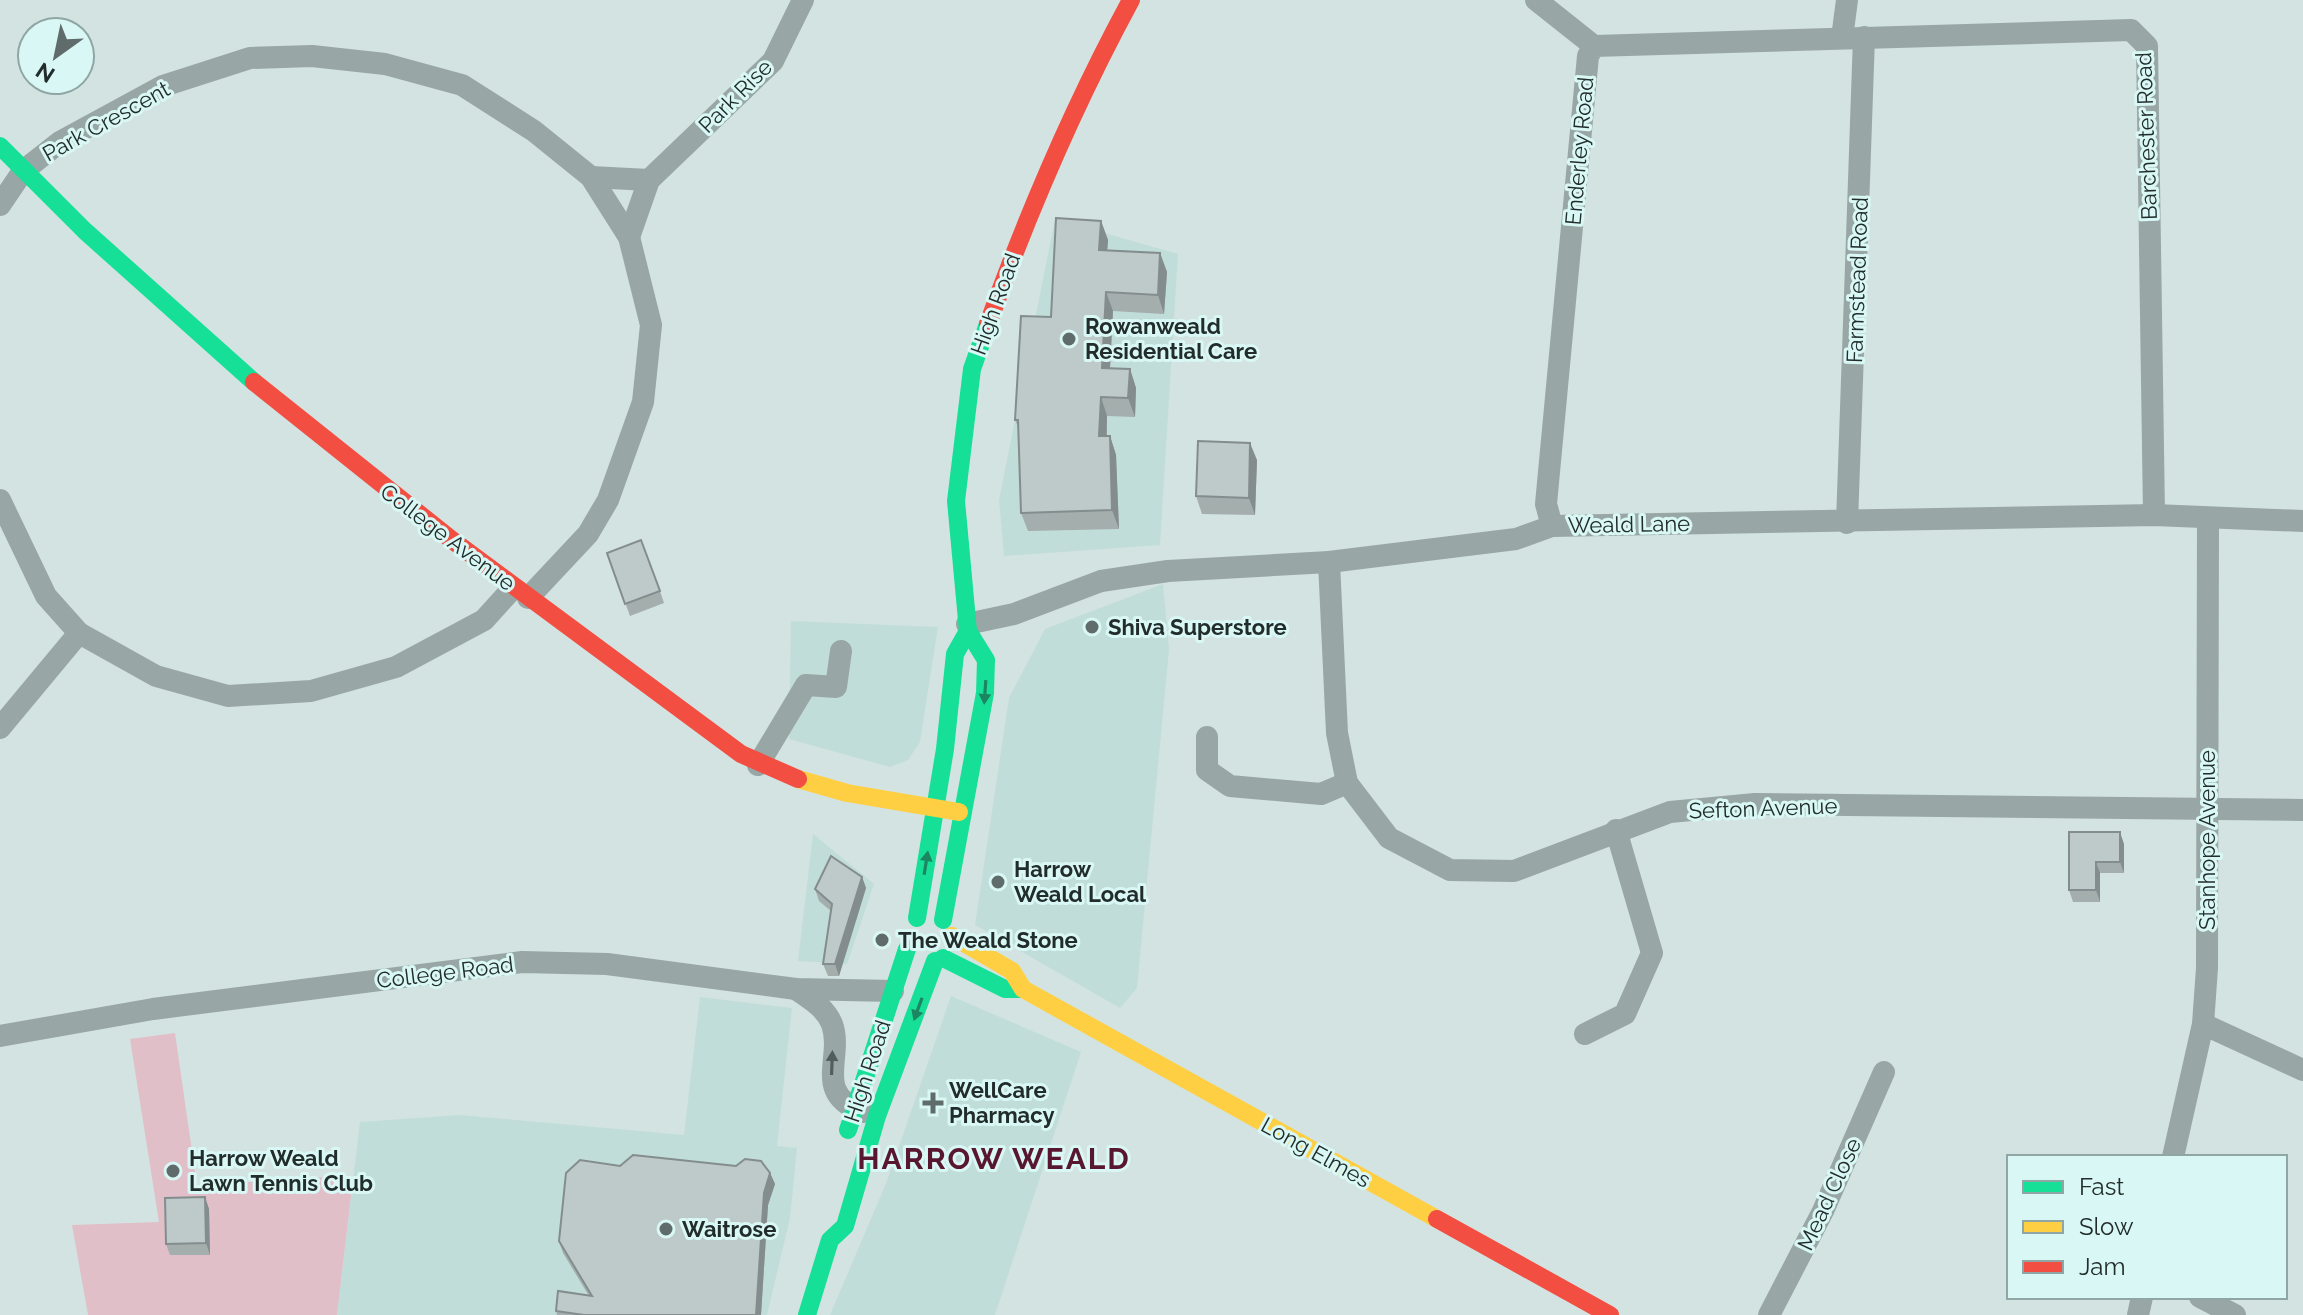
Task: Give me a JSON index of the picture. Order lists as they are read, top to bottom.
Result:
{
  "streets": {
    "street": [
      "Park Rise",
      "Park Crescent",
      "Barchester Road",
      "Enderley Road",
      "Farmstead Road",
      "High Road",
      "Weald Lane",
      "College Avenue",
      "Sefton Avenue",
      "Stanhope Avenue",
      "College Road",
      "Long Elmes",
      "Mead Close"
    ]
  },
  "crossings": [
    ["Park Rise", "Park Crescent"],
    ["Park Crescent", "College Avenue"],
    ["Barchester Road", "Enderley Road"],
    ["Barchester Road", "Farmstead Road"],
    ["Barchester Road", "Weald Lane"],
    ["Enderley Road", "Farmstead Road"],
    ["Enderley Road", "Weald Lane"],
    ["Farmstead Road", "Weald Lane"],
    ["High Road", "Weald Lane"],
    ["High Road", "College Avenue"],
    ["High Road", "College Road"],
    ["High Road", "Long Elmes"],
    ["Weald Lane", "Sefton Avenue"],
    ["Weald Lane", "Stanhope Avenue"],
    ["Sefton Avenue", "Stanhope Avenue"]
  ],
  "districts": ["HARROW WEALD"],
  "places": {
    "other": [
      "Rowanweald Residential Care",
      "Shiva Superstore",
      "Harrow Weald Local",
      "The Weald Stone",
      "Harrow Weald Lawn Tennis Club",
      "Waitrose"
    ],
    "health": ["WellCare Pharmacy"]
  },
  "legend": ["Fast", "Slow", "Jam"],
  "north": "bottom left"
}
